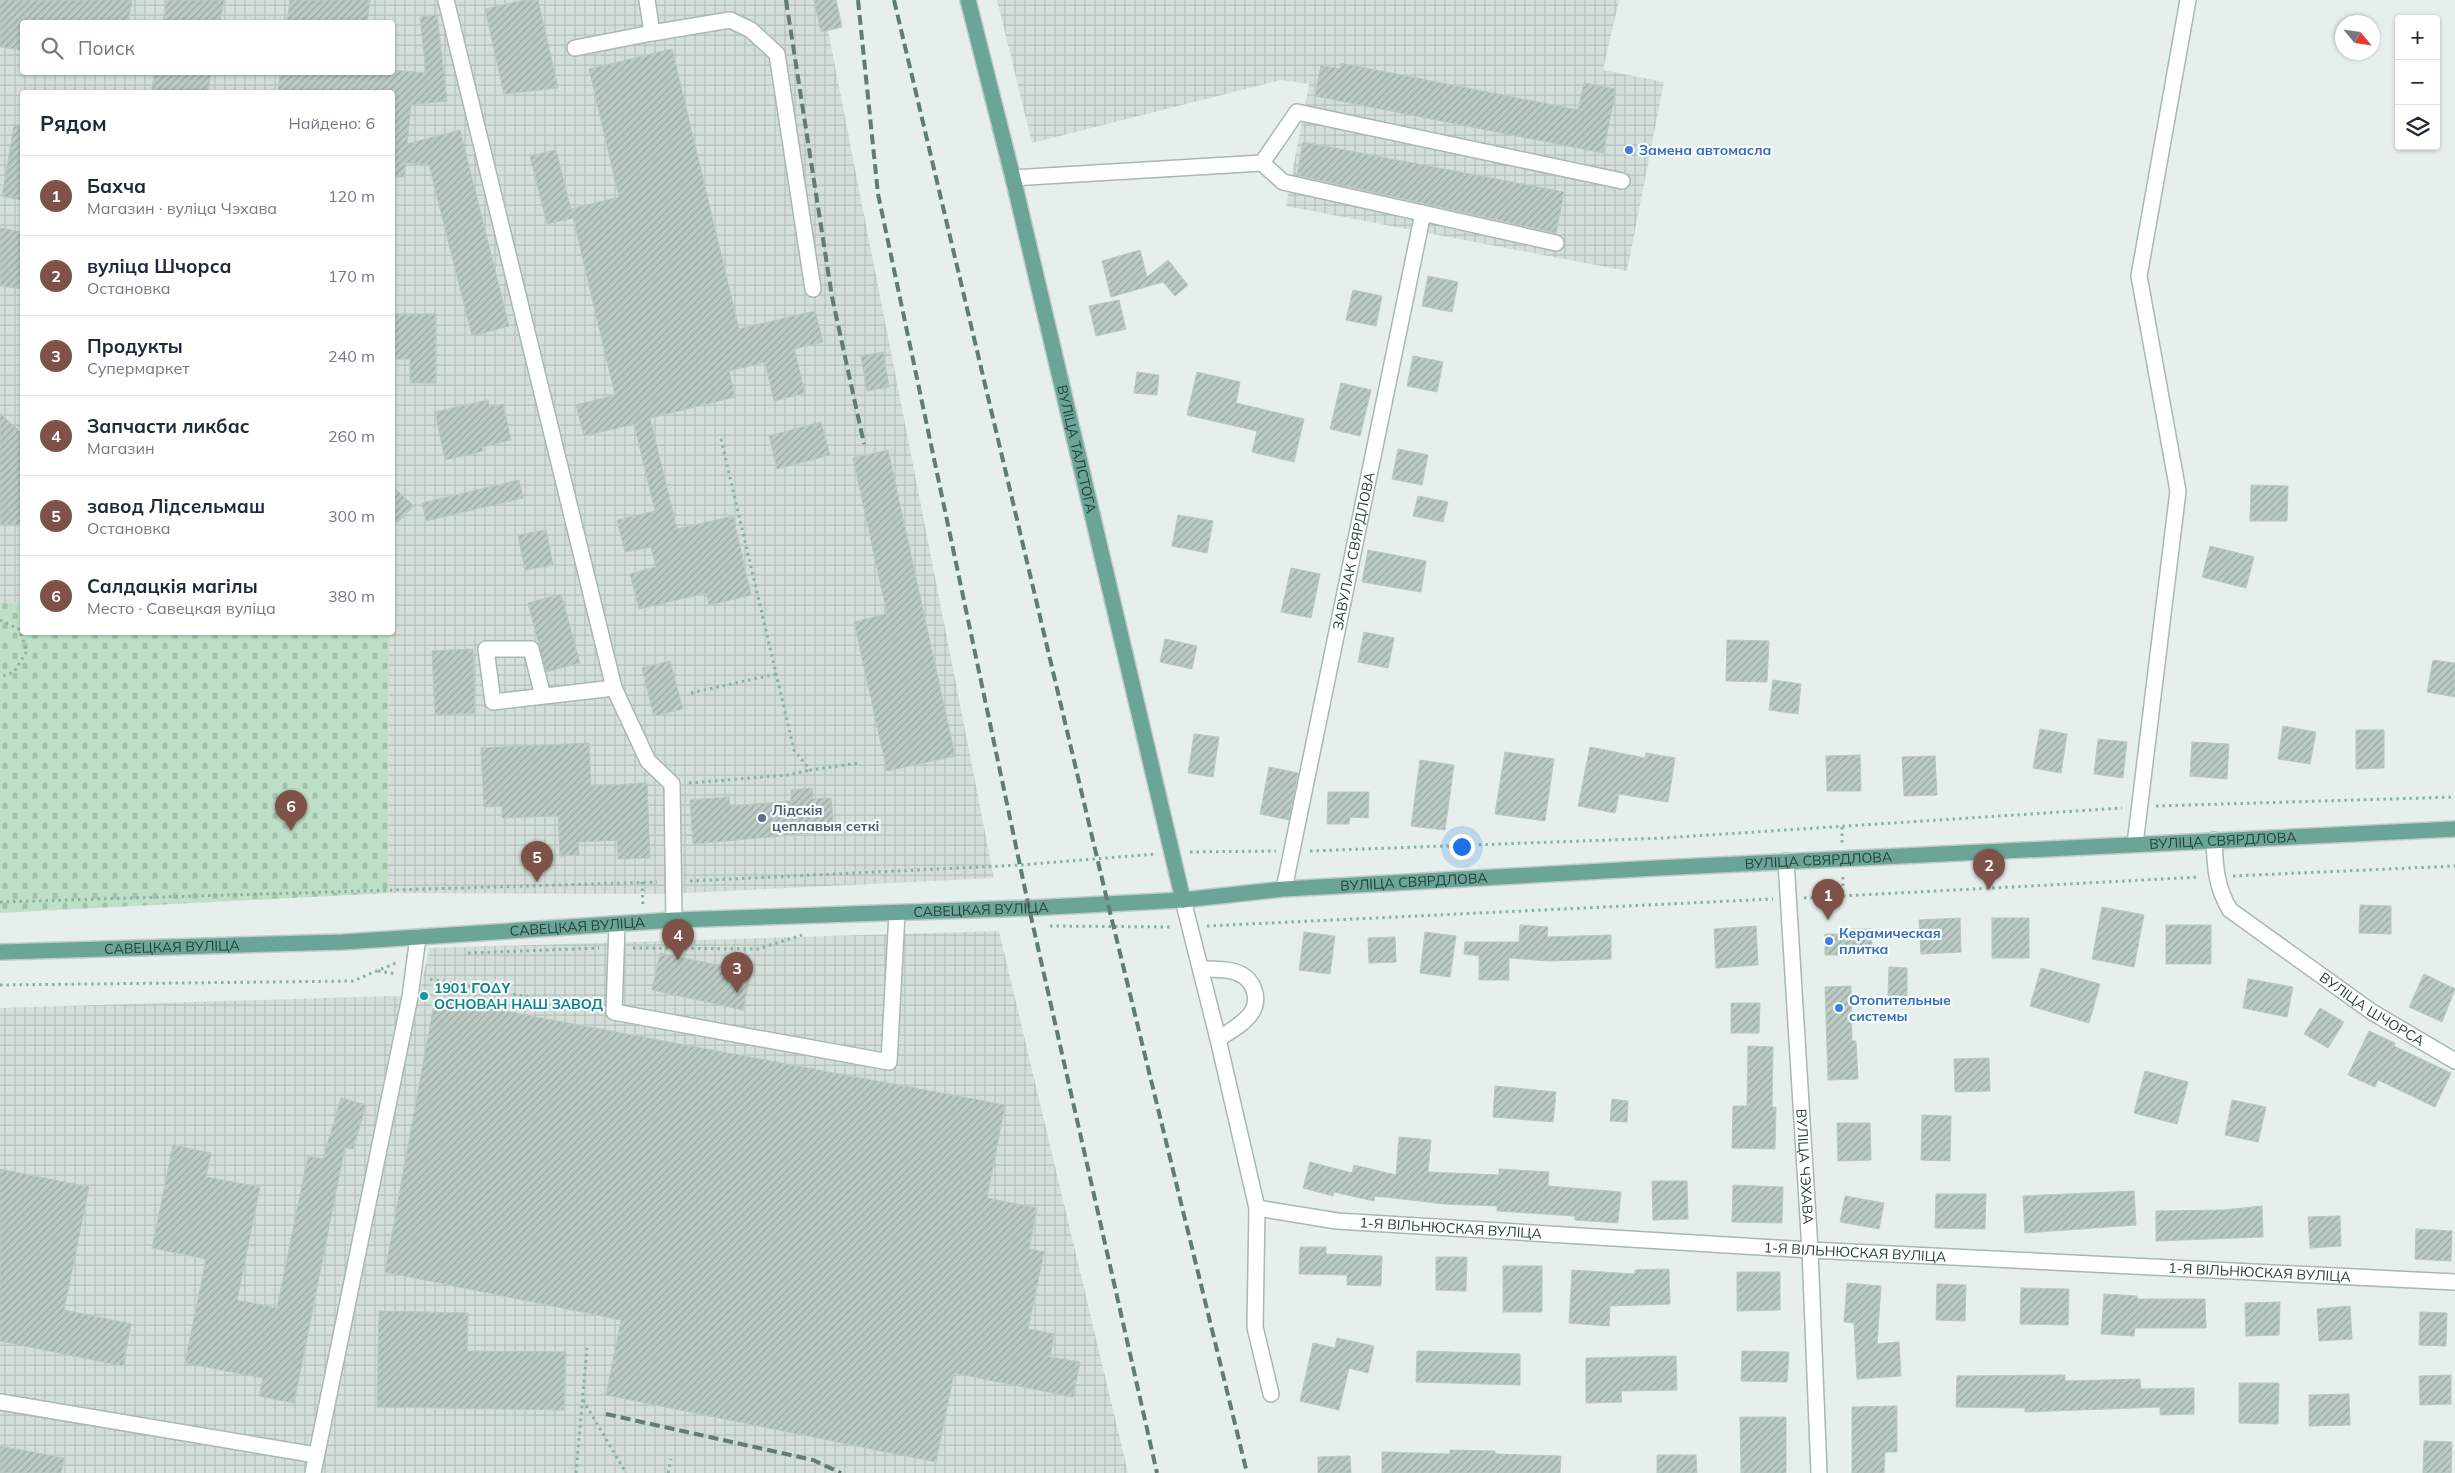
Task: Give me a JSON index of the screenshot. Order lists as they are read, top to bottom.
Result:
{
  "streets": {
    "main road": ["ВУЛІЦА ТАЛСТОГА", "ВУЛІЦА СВЯРДЛОВА", "САВЕЦКАЯ ВУЛІЦА"],
    "street": [
      "ЗАВУЛАК СВЯРДЛОВА",
      "ВУЛІЦА ШЧОРСА",
      "ВУЛІЦА ЧЭХАВА",
      "1-Я ВІЛЬНЮСКАЯ ВУЛІЦА"
    ]
  },
  "crossings": [
    ["ВУЛІЦА ТАЛСТОГА", "ВУЛІЦА СВЯРДЛОВА"],
    ["ВУЛІЦА ТАЛСТОГА", "САВЕЦКАЯ ВУЛІЦА"],
    ["ЗАВУЛАК СВЯРДЛОВА", "ВУЛІЦА СВЯРДЛОВА"],
    ["ВУЛІЦА СВЯРДЛОВА", "САВЕЦКАЯ ВУЛІЦА"],
    ["ВУЛІЦА СВЯРДЛОВА", "ВУЛІЦА ШЧОРСА"],
    ["ВУЛІЦА СВЯРДЛОВА", "ВУЛІЦА ЧЭХАВА"],
    ["ВУЛІЦА ЧЭХАВА", "1-Я ВІЛЬНЮСКАЯ ВУЛІЦА"]
  ],
  "places": [
    "Замена автомасла",
    "Лідскія цеплавыя сеткі",
    "Керамическая плитка",
    "1901 ΓΟΔΥ ОСНОВАН НАШ ЗАВОД",
    "Отопительные системы"
  ],
  "north": "bottom right",
  "page": {
    "map_buttons": ["+", "−"],
    "search": "Поиск",
    "heading": ["Рядом", "Найдено: 6"],
    "list": [
      {
        "mark": "1",
        "name": "Бахча",
        "note": "Магазин · вуліца Чэхава",
        "value": "120 m"
      },
      {
        "mark": "2",
        "name": "вуліца Шчорса",
        "note": "Остановка",
        "value": "170 m"
      },
      {
        "mark": "3",
        "name": "Продукты",
        "note": "Супермаркет",
        "value": "240 m"
      },
      {
        "mark": "4",
        "name": "Запчасти ликбас",
        "note": "Магазин",
        "value": "260 m"
      },
      {
        "mark": "5",
        "name": "завод Лідсельмаш",
        "note": "Остановка",
        "value": "300 m"
      },
      {
        "mark": "6",
        "name": "Салдацкія магілы",
        "note": "Место · Савецкая вуліца",
        "value": "380 m"
      }
    ],
    "pins": [
      "6",
      "5",
      "2",
      "1",
      "4",
      "3"
    ]
  }
}
